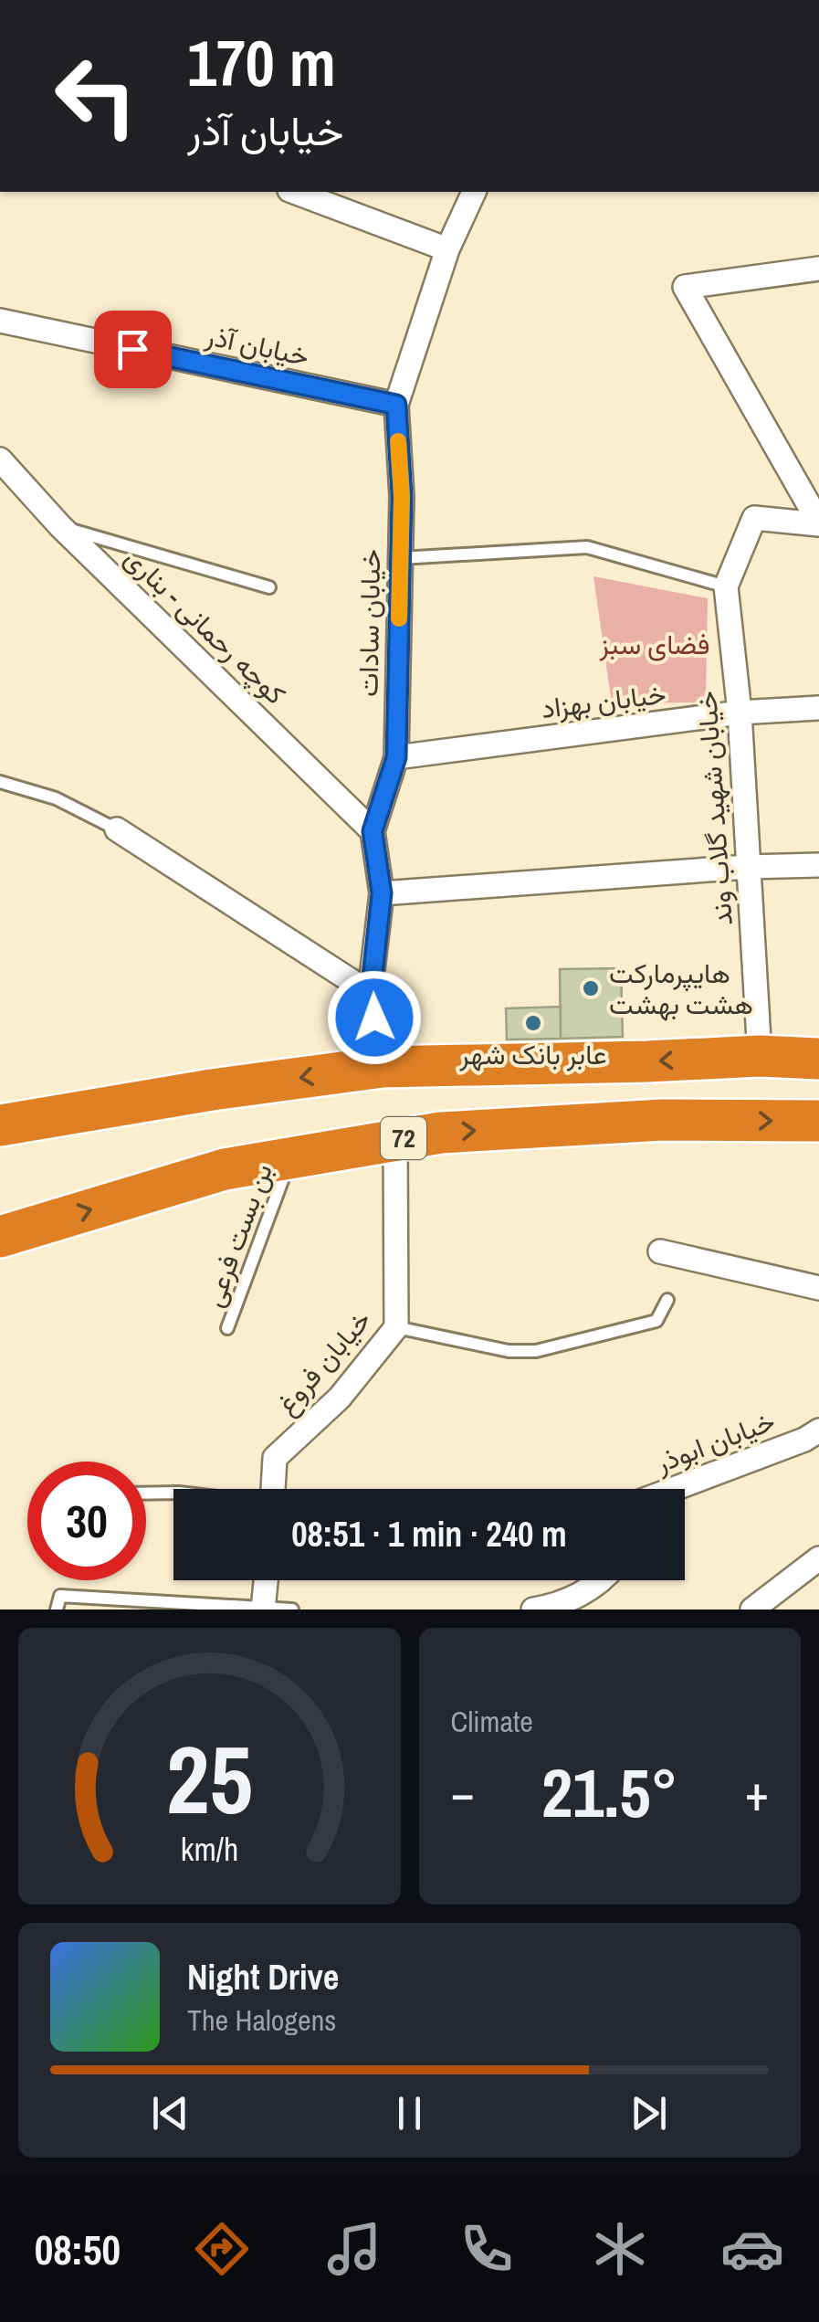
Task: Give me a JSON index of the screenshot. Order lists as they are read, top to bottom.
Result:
{
  "streets": {
    "highway": ["72"],
    "street": [
      "خیابان آذر",
      "خیابان سادات",
      "کوچه رحمانی - بناری",
      "خیابان بهزاد",
      "خیابان شهید گلاب وند",
      "خیابان فروغ",
      "خیابان ابوذر"
    ],
    "lane": ["بن بست فرعی"]
  },
  "crossings": [
    ["خیابان آذر", "خیابان سادات"],
    ["خیابان سادات", "کوچه رحمانی - بناری"],
    ["خیابان سادات", "خیابان بهزاد"],
    ["خیابان بهزاد", "خیابان شهید گلاب وند"],
    ["72", "بن بست فرعی"],
    ["72", "خیابان فروغ"]
  ],
  "parks": ["فضای سبز"],
  "places": ["هایپرمارکت هشت بهشت", "عابر بانک شهر"],
  "page": {
    "turn": ["170 m", "خیابان آذر"],
    "limit": "30",
    "trip": "08:51 · 1 min · 240 m",
    "tile": "Climate",
    "heat": ["−", "21.5°", "+"],
    "song": ["Night Drive", "The Halogens"],
    "tabs": "08:50",
    "gauge": ["25", "km/h"]
  }
}
